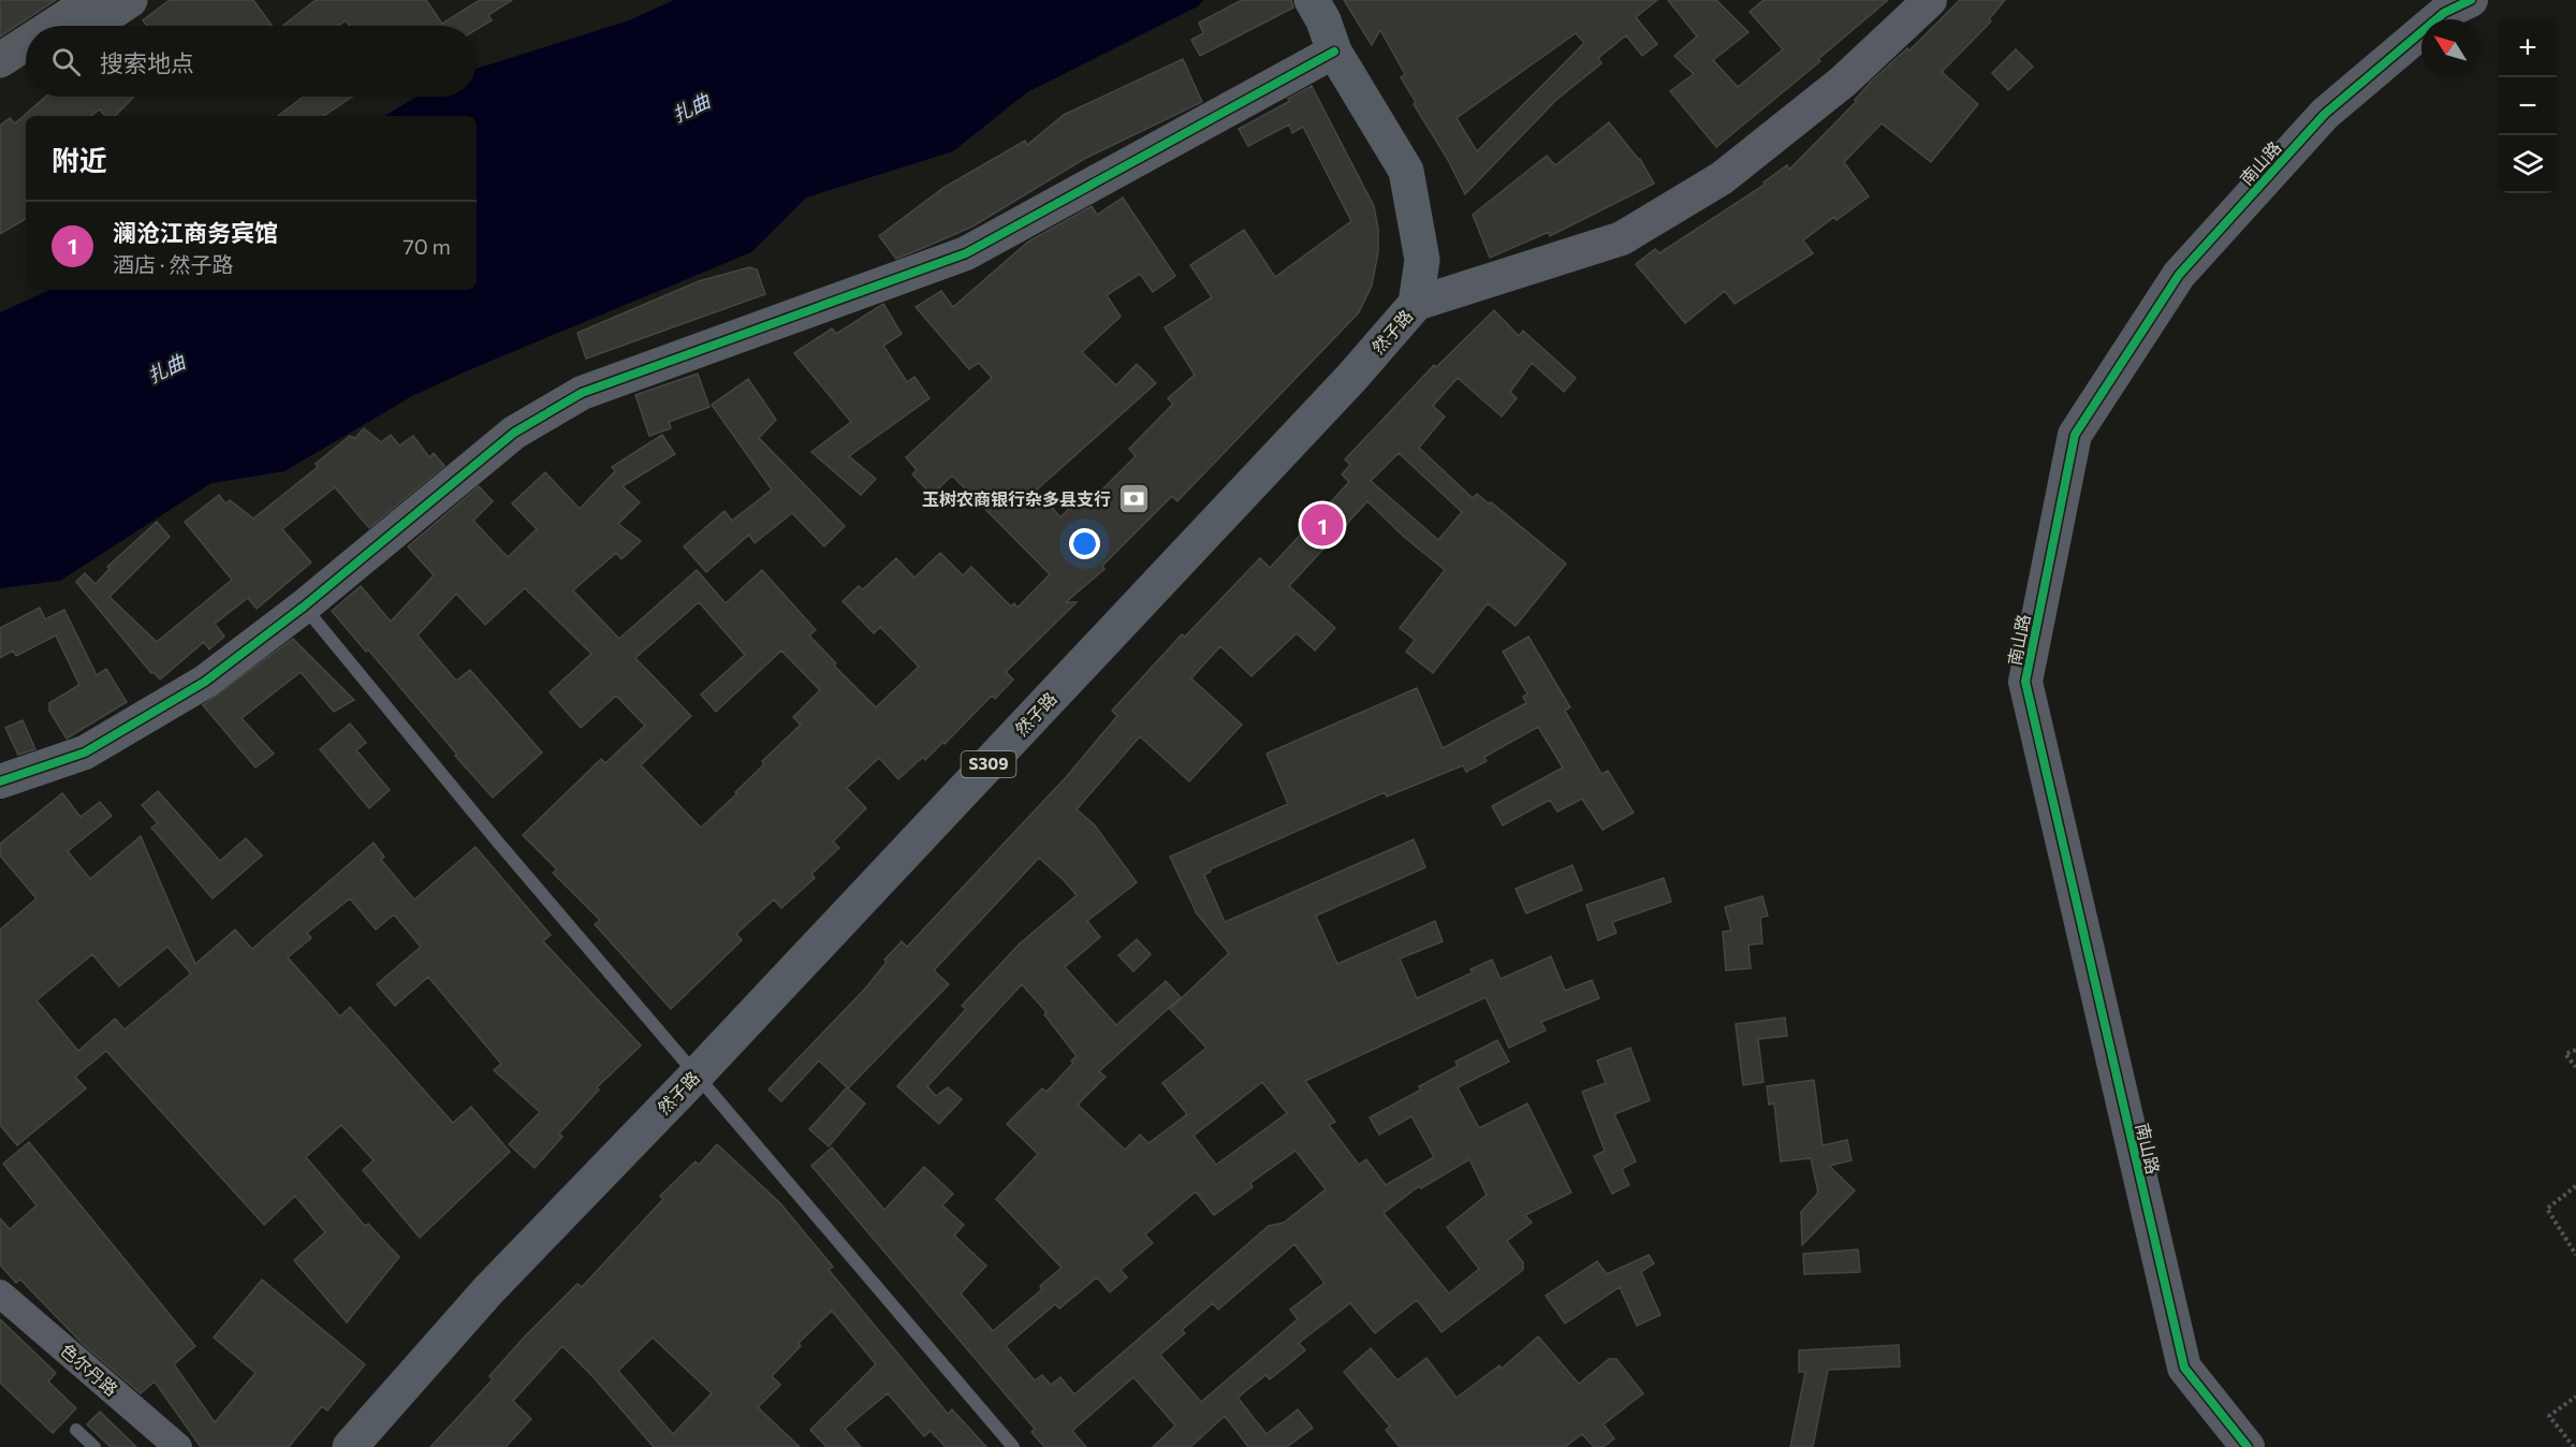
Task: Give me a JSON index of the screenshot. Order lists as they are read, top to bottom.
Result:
{
  "streets": {
    "main road": ["然子路", "S309"],
    "street": ["南山路", "色尔丹路"]
  },
  "water": ["扎曲"],
  "places": {
    "bank": ["玉树农商银行杂多县支行"]
  },
  "north": "top left",
  "page": {
    "map_buttons": ["+", "−"],
    "search": "搜索地点",
    "heading": "附近",
    "list": [
      {
        "mark": "1",
        "name": "澜沧江商务宾馆",
        "note": "酒店 · 然子路",
        "value": "70 m"
      }
    ],
    "pins": "1"
  }
}
